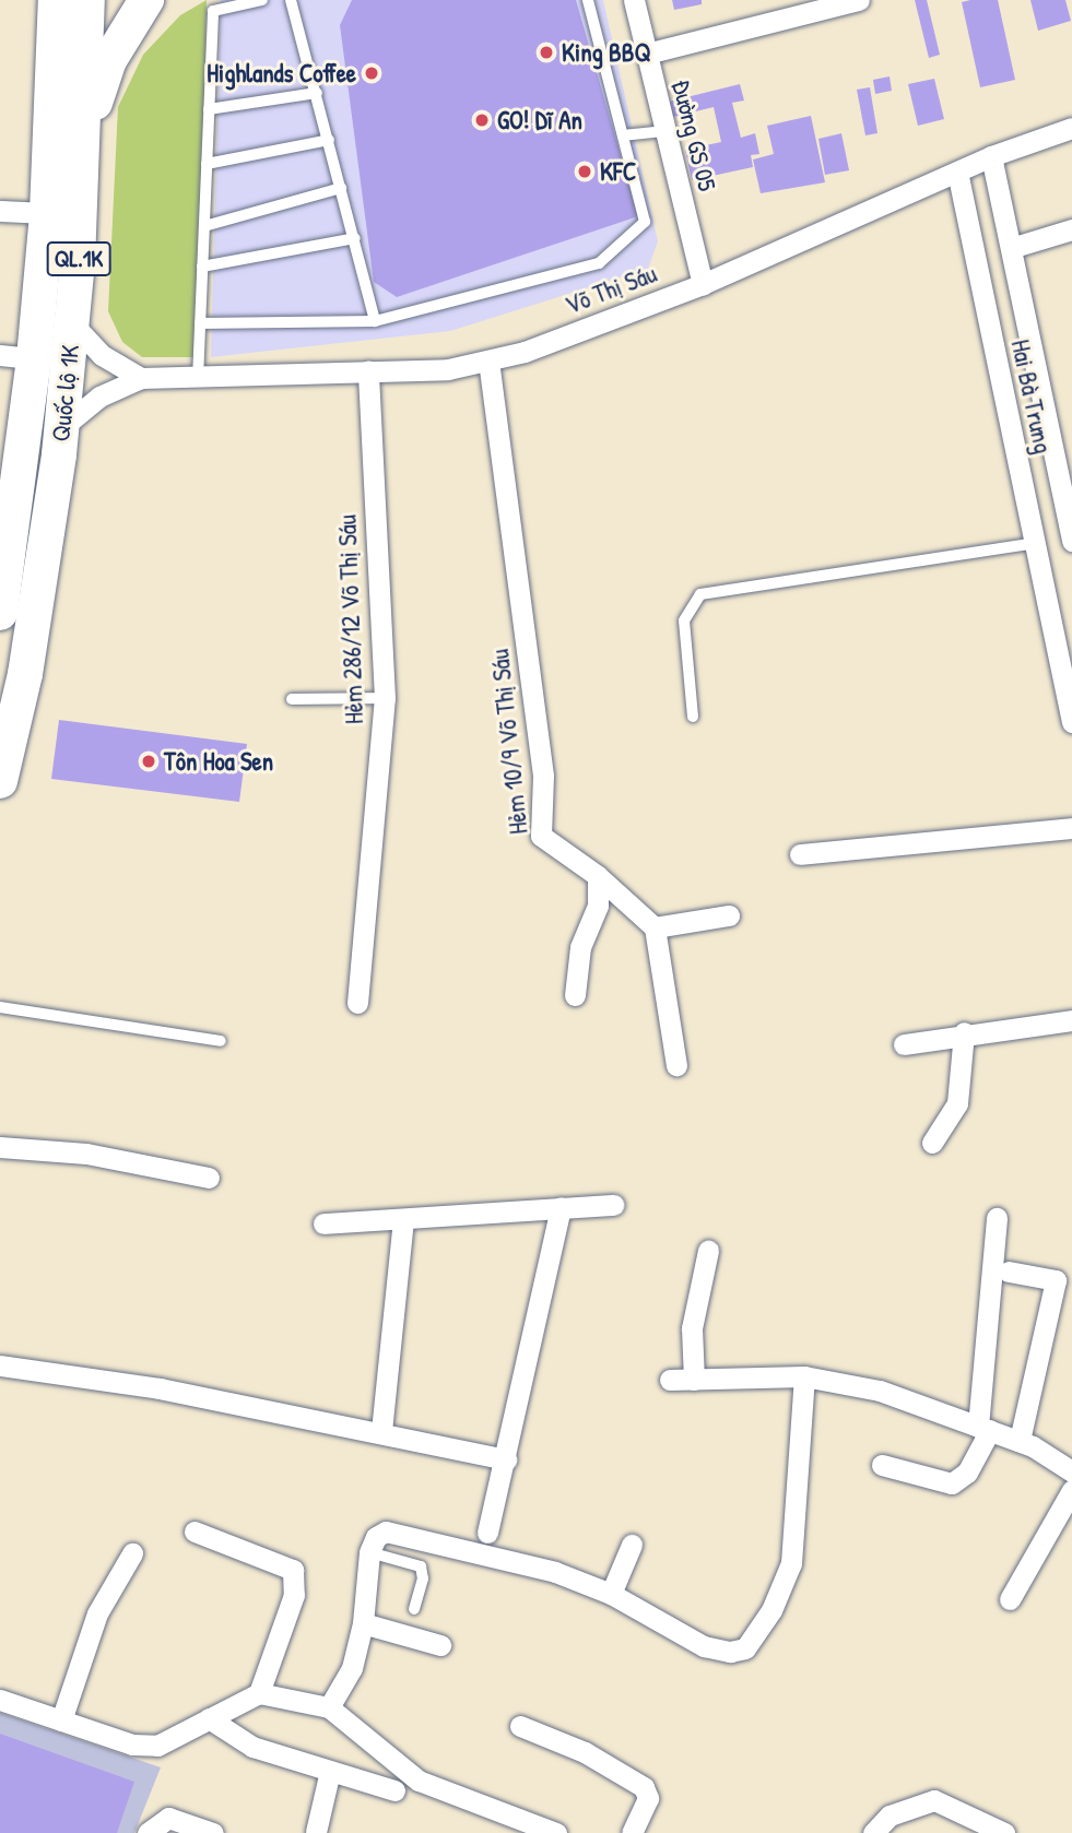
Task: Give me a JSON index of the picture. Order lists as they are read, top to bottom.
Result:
{
  "streets": {
    "main road": ["QL.1K", "Quốc lộ 1K"],
    "street": [
      "Đường GS 05",
      "Võ Thị Sáu",
      "Hai Bà Trưng",
      "Hẻm 286/12 Võ Thị Sáu",
      "Hẻm 10/9 Võ Thị Sáu"
    ]
  },
  "crossings": [
    ["Đường GS 05", "Võ Thị Sáu"],
    ["Võ Thị Sáu", "Quốc lộ 1K"],
    ["Võ Thị Sáu", "Hai Bà Trưng"],
    ["Võ Thị Sáu", "Hẻm 286/12 Võ Thị Sáu"],
    ["Võ Thị Sáu", "Hẻm 10/9 Võ Thị Sáu"]
  ],
  "places": [
    "King BBQ",
    "Highlands Coffee",
    "GO! Dĩ An",
    "KFC",
    "Tôn Hoa Sen"
  ]
}
